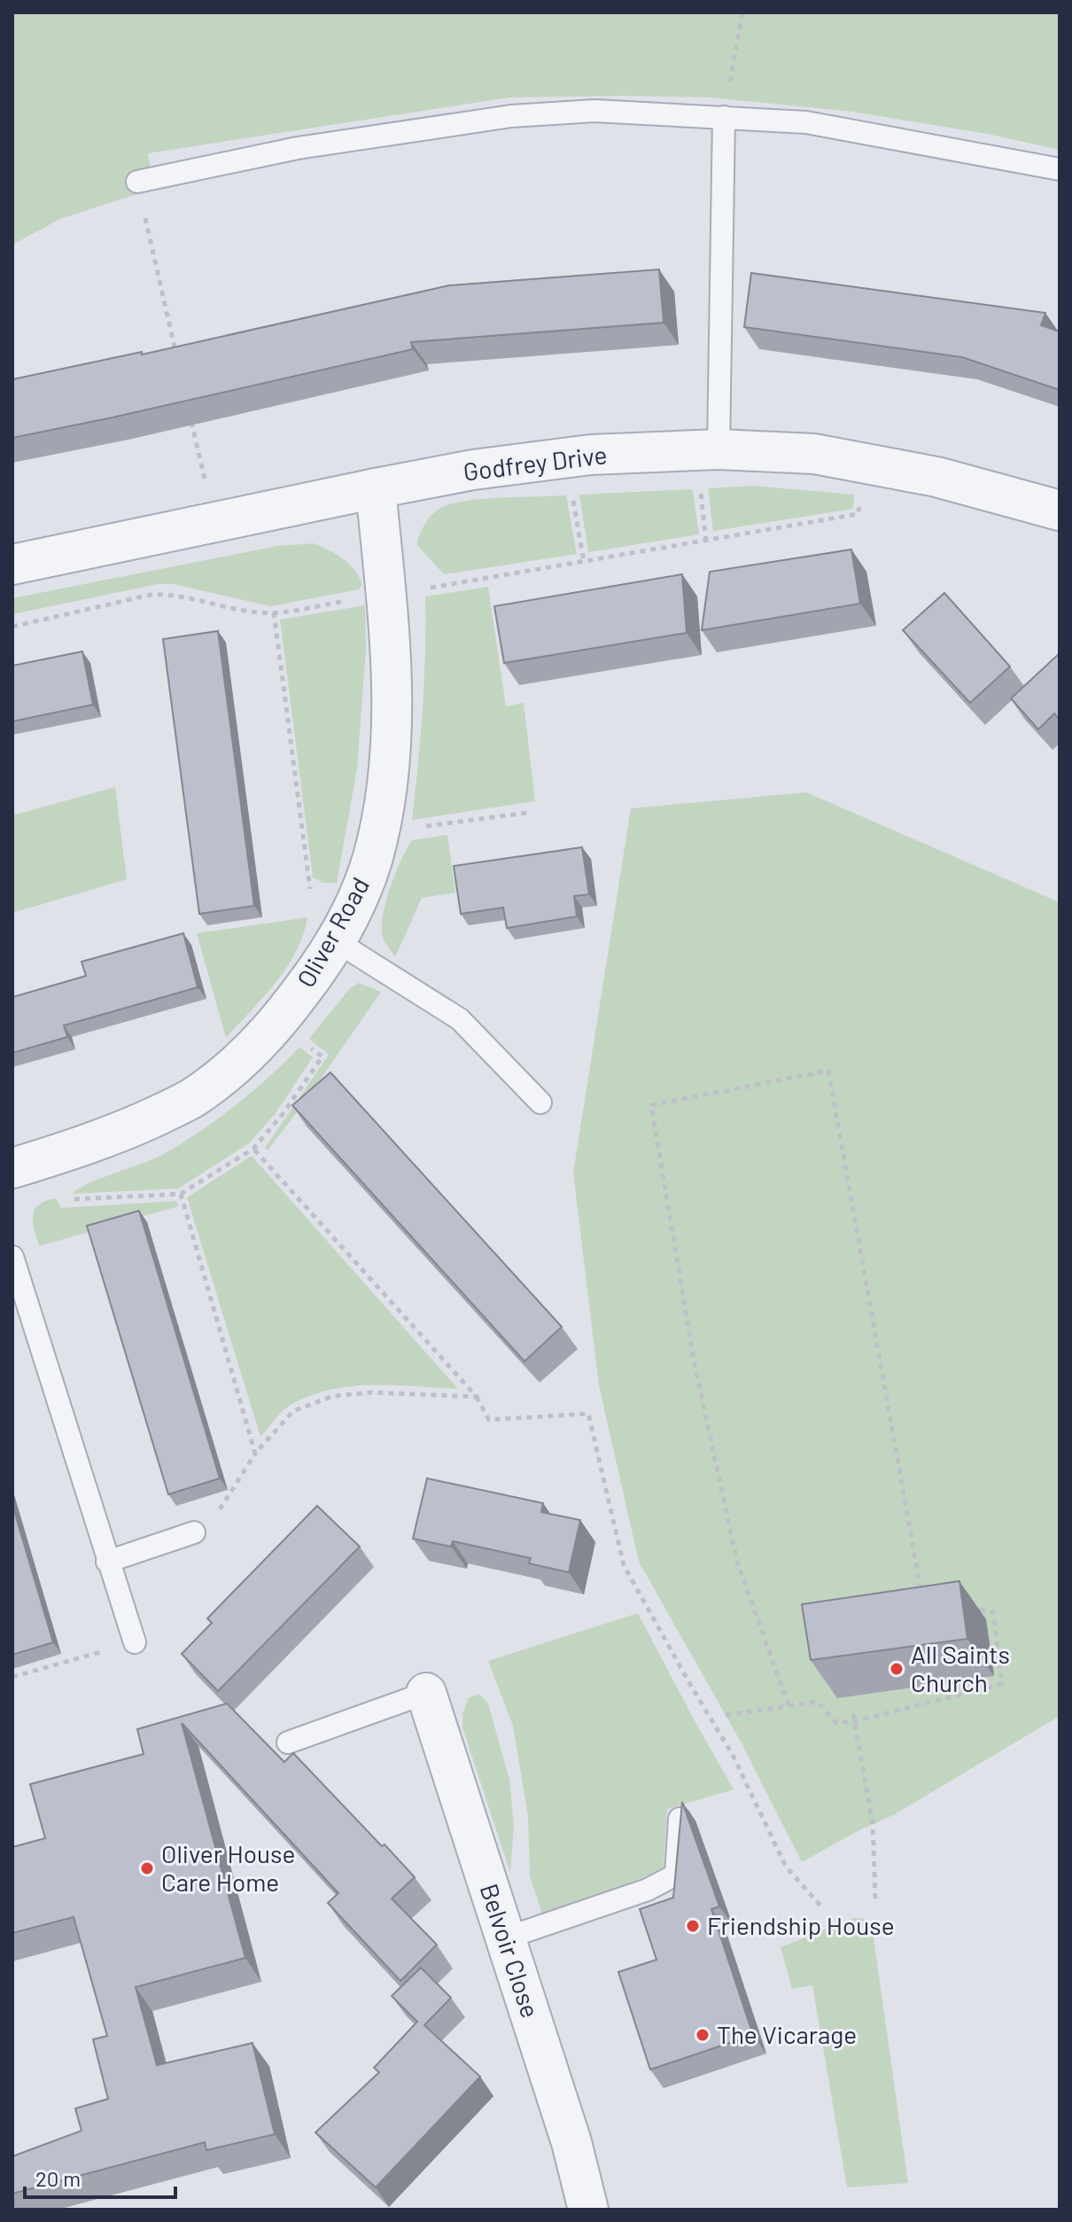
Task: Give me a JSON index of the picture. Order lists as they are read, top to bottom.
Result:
{
  "streets": {
    "street": ["Godfrey Drive", "Oliver Road", "Belvoir Close"]
  },
  "crossings": [
    ["Godfrey Drive", "Oliver Road"]
  ],
  "places": [
    "All Saints Church",
    "Oliver House Care Home",
    "Friendship House",
    "The Vicarage"
  ],
  "scale_bar": "20 m"
}
